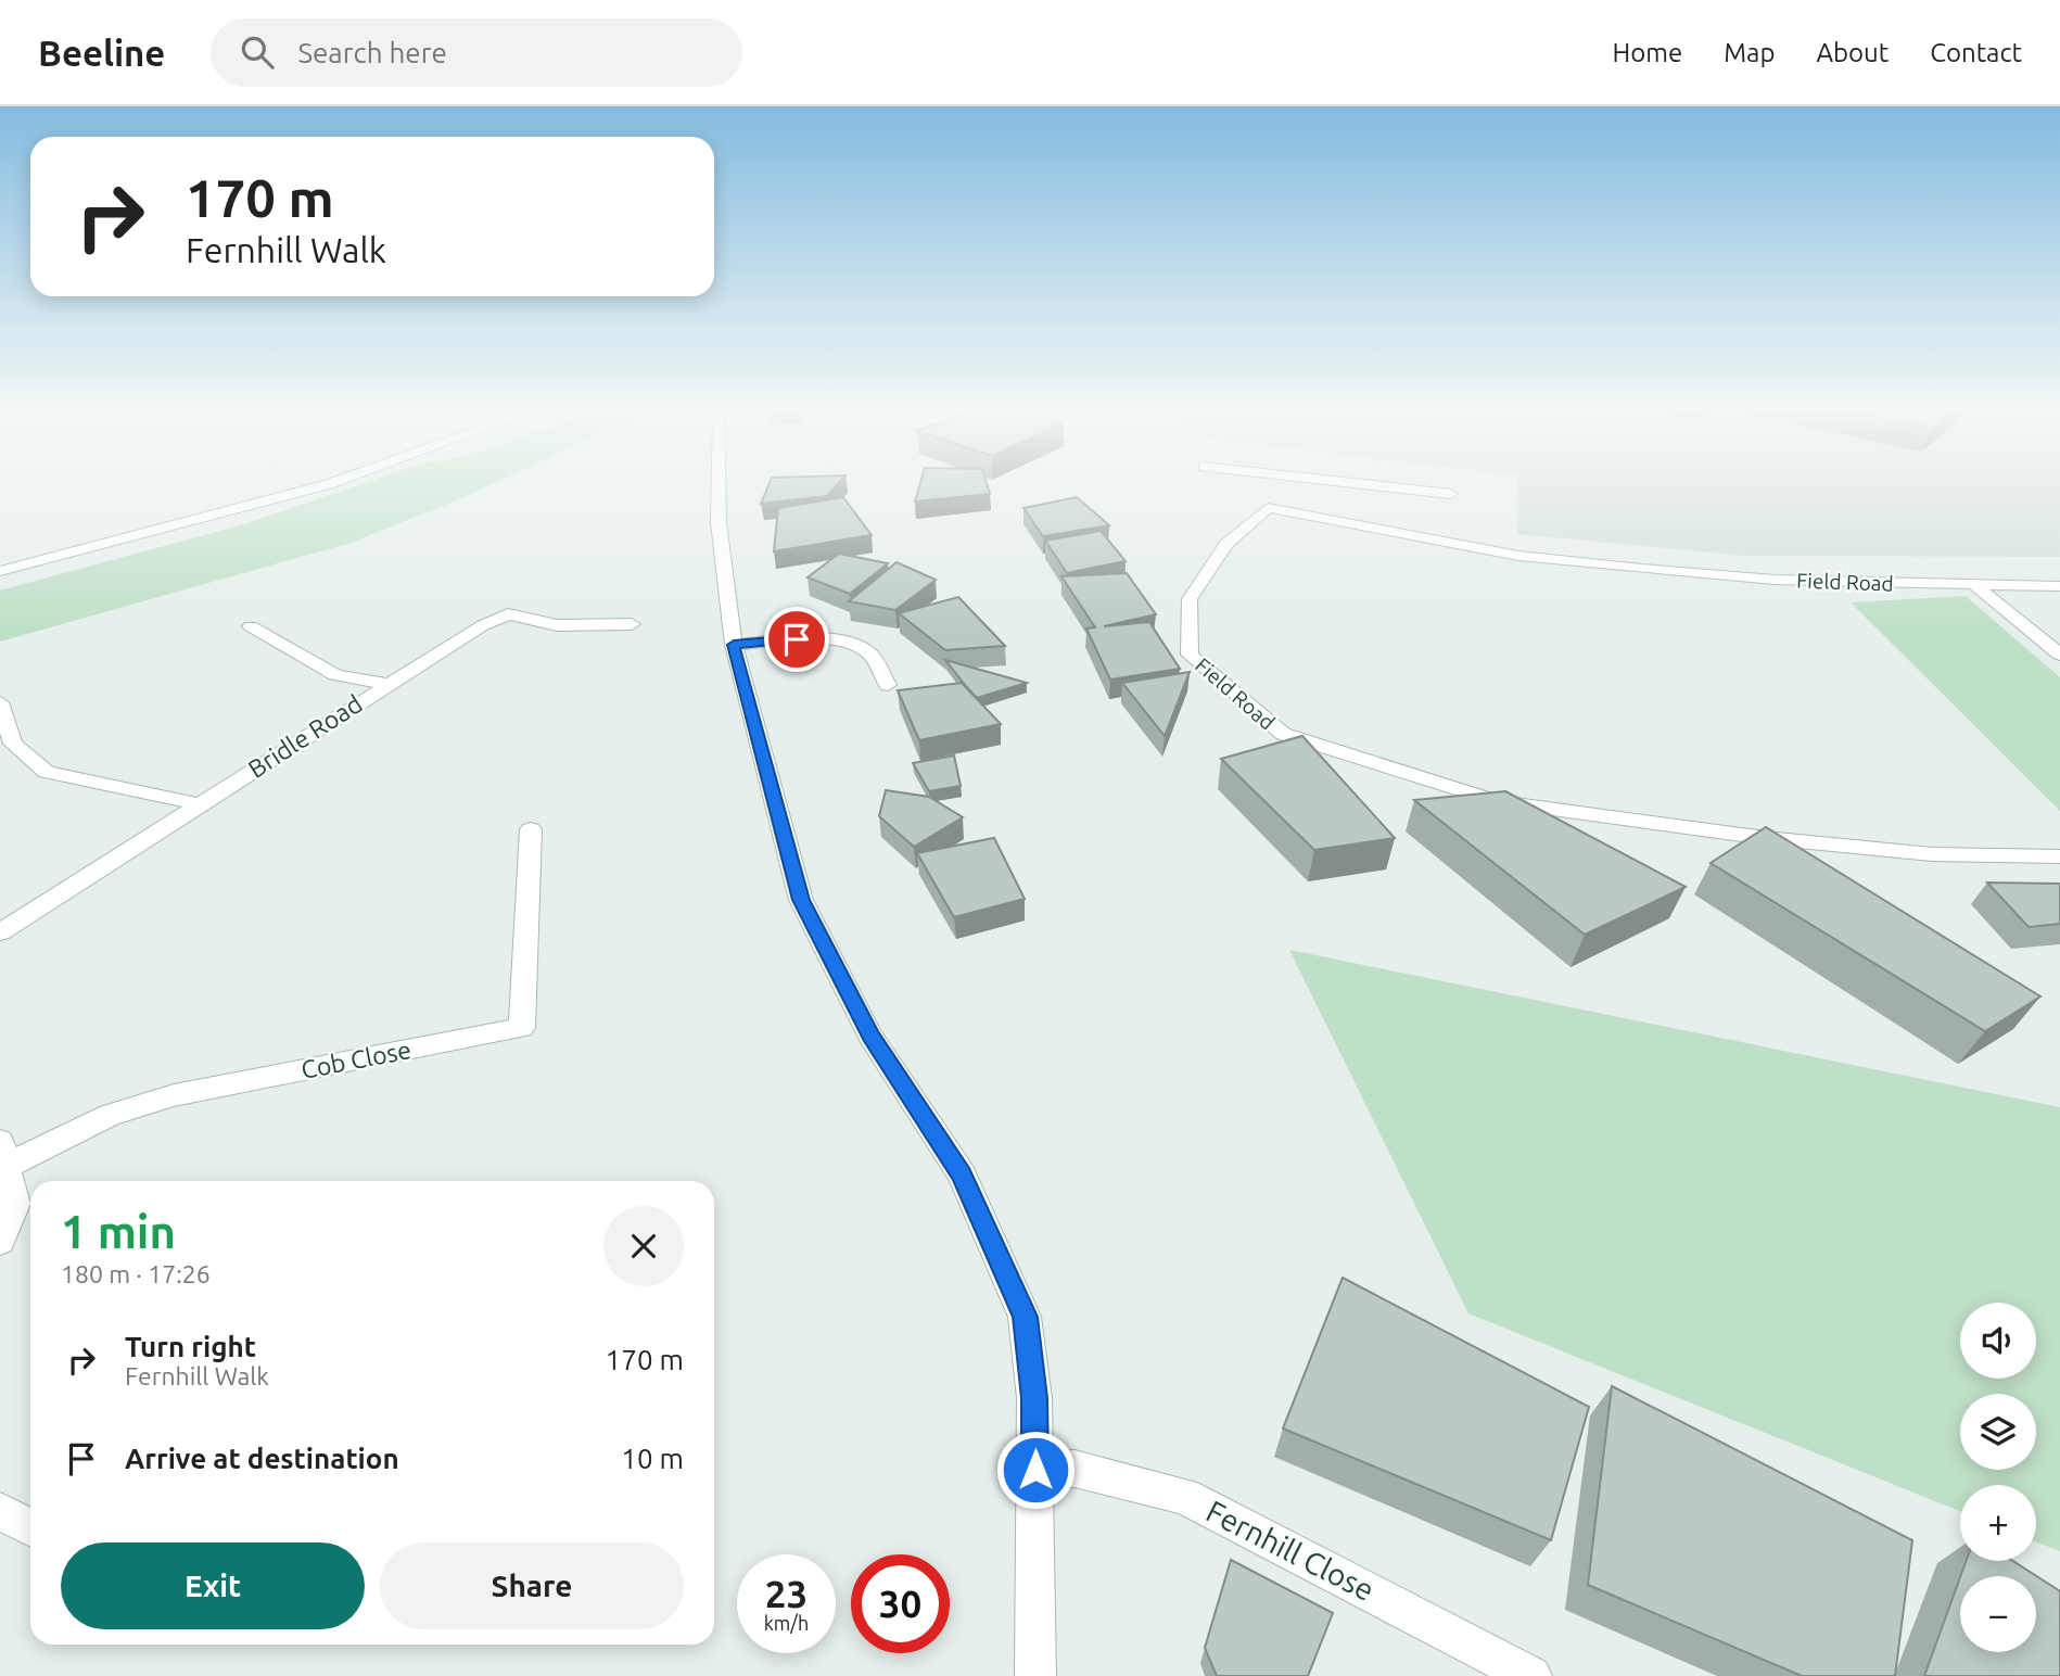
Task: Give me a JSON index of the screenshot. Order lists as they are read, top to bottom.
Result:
{
  "streets": {
    "street": [
      "Field Road",
      "Bridle Road",
      "Cob Close",
      "Fernhill Close"
    ]
  },
  "page": {
    "header": "Beeline",
    "search": "Search here",
    "nav": [
      "Home",
      "Map",
      "About",
      "Contact"
    ],
    "turn": ["170 m", "Fernhill Walk"],
    "heading": ["1 min", "180 m · 17:26"],
    "map_buttons": ["+", "−"],
    "list": [
      {
        "name": "Turn right",
        "note": "Fernhill Walk",
        "value": "170 m"
      },
      {
        "name": "Arrive at destination",
        "value": "10 m"
      }
    ],
    "buttons": ["Exit", "Share"],
    "speed": "23 km/h",
    "limit": "30"
  }
}
